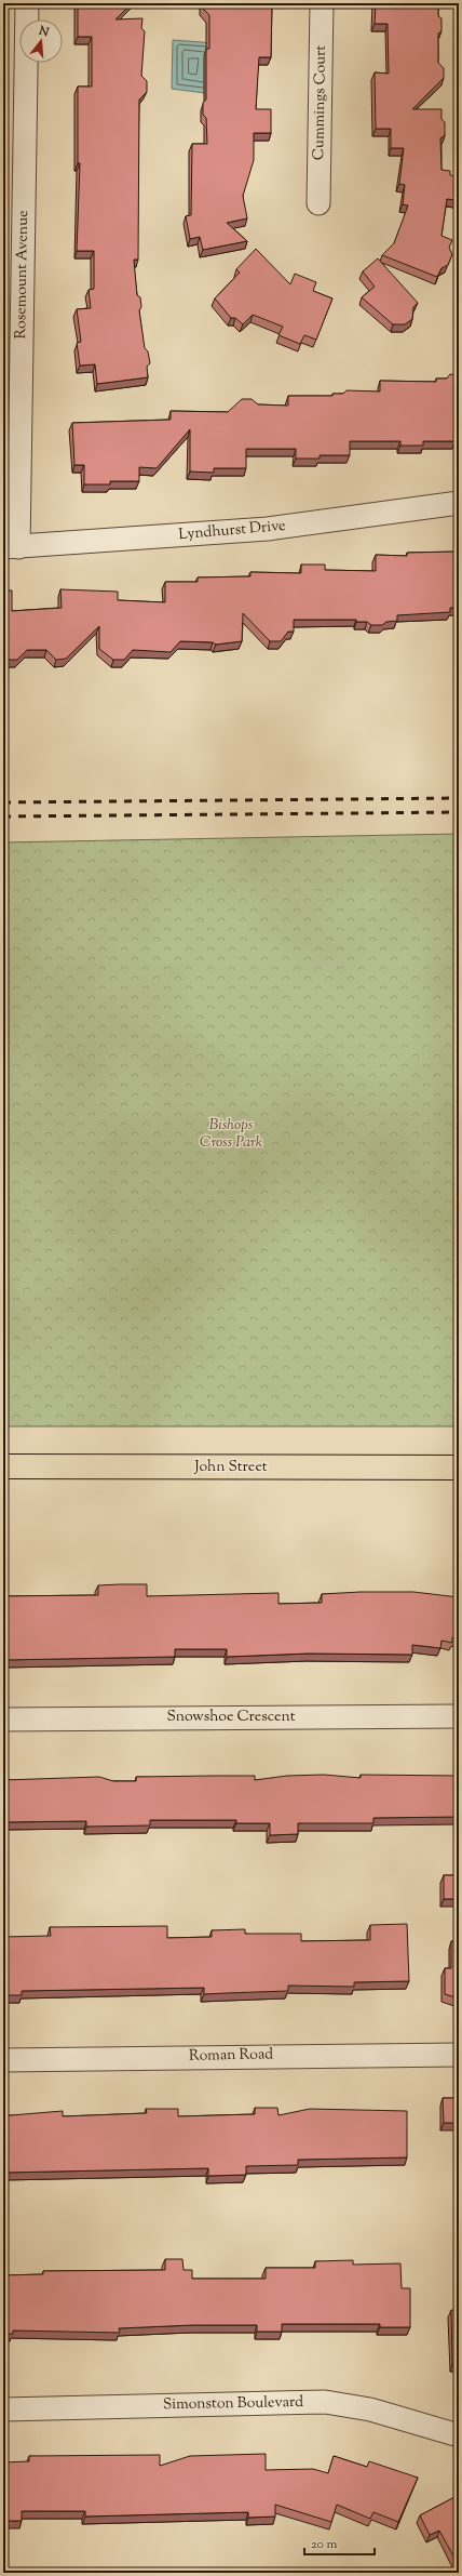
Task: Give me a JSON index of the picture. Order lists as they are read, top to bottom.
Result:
{
  "streets": {
    "main road": ["John Street"],
    "street": [
      "Cummings Court",
      "Rosemount Avenue",
      "Lyndhurst Drive",
      "Snowshoe Crescent",
      "Roman Road",
      "Simonston Boulevard"
    ]
  },
  "crossings": [
    ["Rosemount Avenue", "Lyndhurst Drive"]
  ],
  "parks": ["Bishops Cross Park"],
  "scale_bar": "20 m",
  "north": "top"
}
